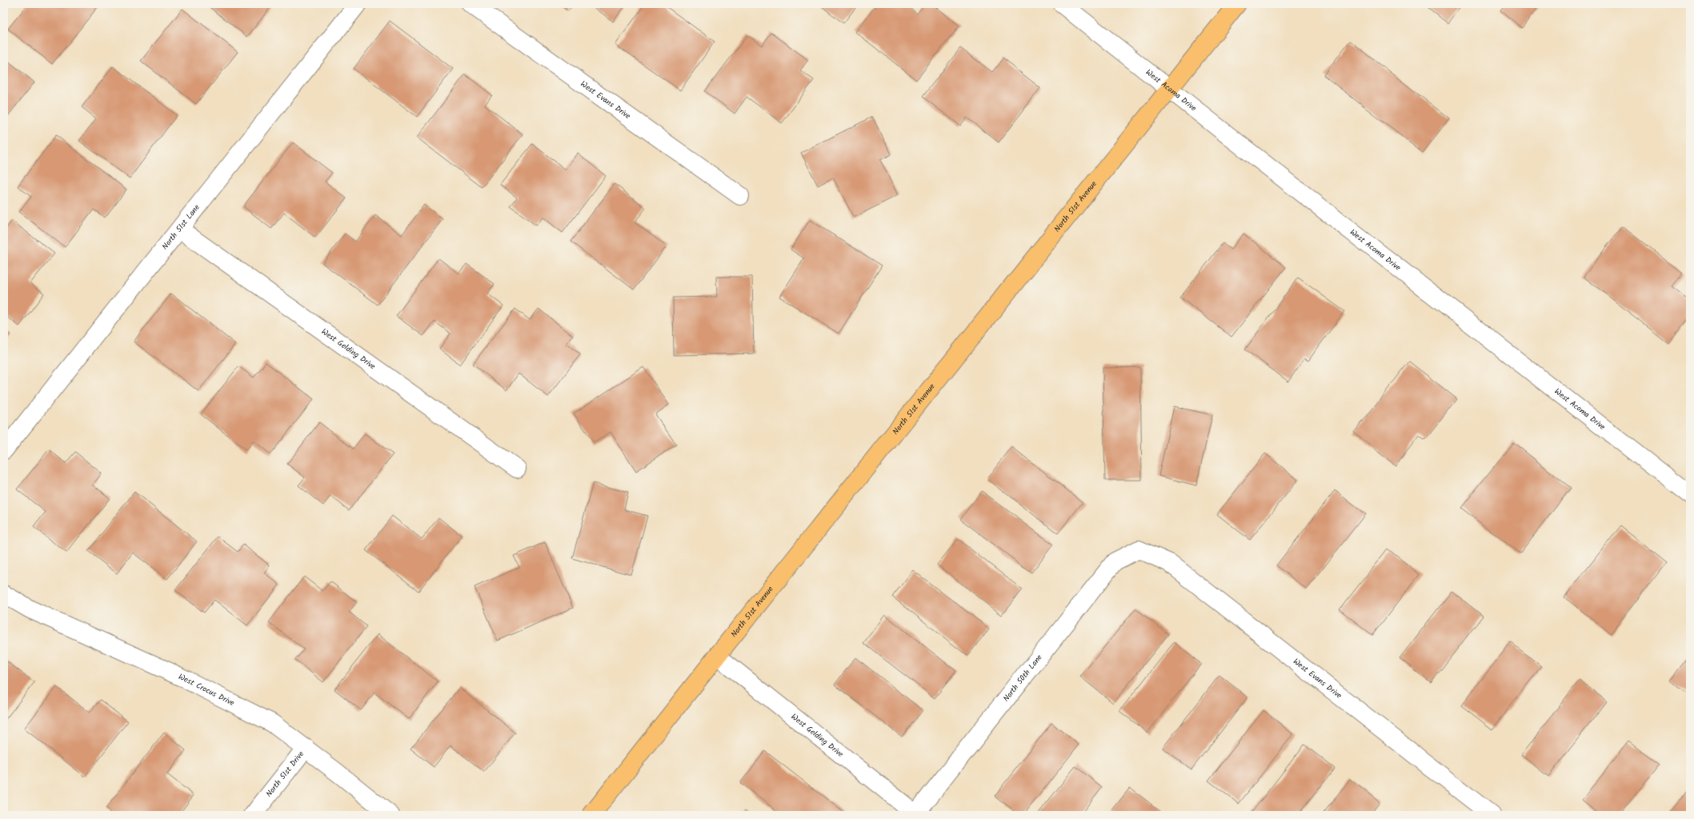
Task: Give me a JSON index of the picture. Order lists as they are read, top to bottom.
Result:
{
  "streets": {
    "main road": ["North 51st Avenue"],
    "street": [
      "West Acoma Drive",
      "West Evans Drive",
      "North 51st Lane",
      "West Gelding Drive",
      "North 50th Lane",
      "West Crocus Drive",
      "North 51st Drive"
    ]
  },
  "crossings": [
    ["West Acoma Drive", "North 51st Avenue"],
    ["West Evans Drive", "North 50th Lane"],
    ["North 51st Avenue", "West Gelding Drive"],
    ["North 51st Lane", "West Gelding Drive"],
    ["West Gelding Drive", "North 50th Lane"],
    ["West Crocus Drive", "North 51st Drive"]
  ]
}
